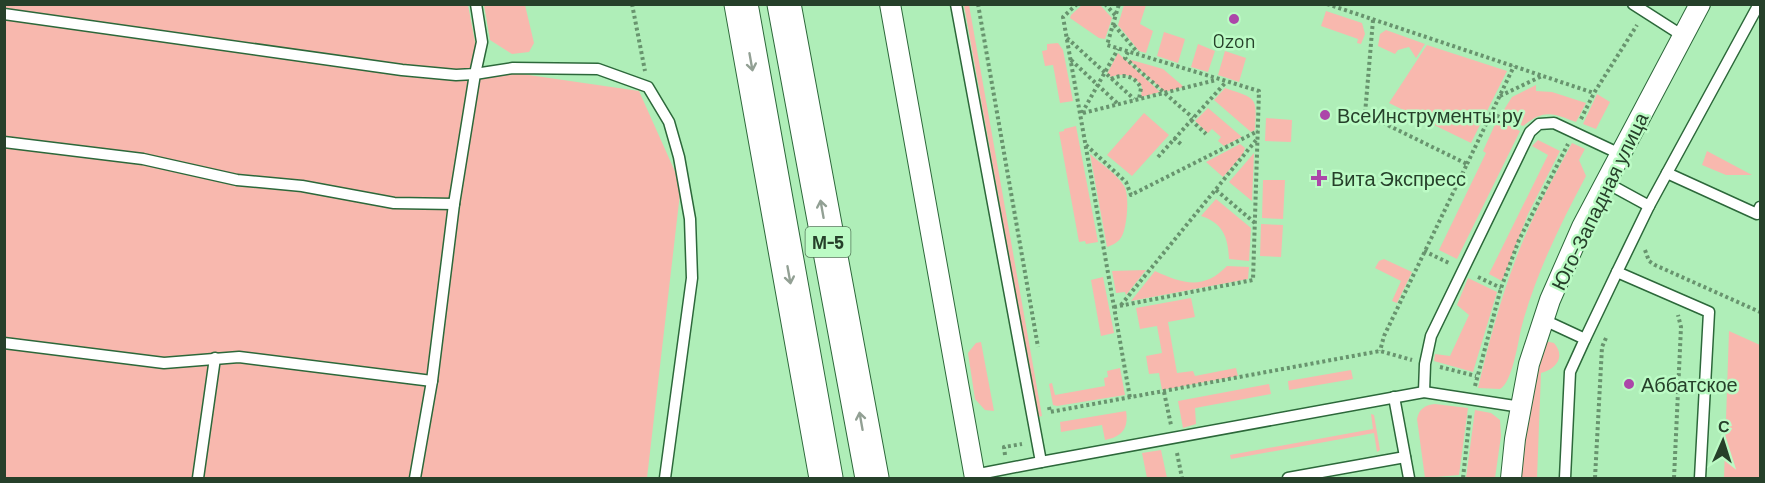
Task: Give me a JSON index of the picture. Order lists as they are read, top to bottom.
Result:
{
  "streets": {
    "highway": ["М-5"],
    "street": ["Юго-Западная улица"]
  },
  "places": {
    "other": ["Ozon", "ВсеИнструменты.ру", "Аббатское"],
    "health": ["Вита Экспресс"]
  },
  "north": "top"
}
